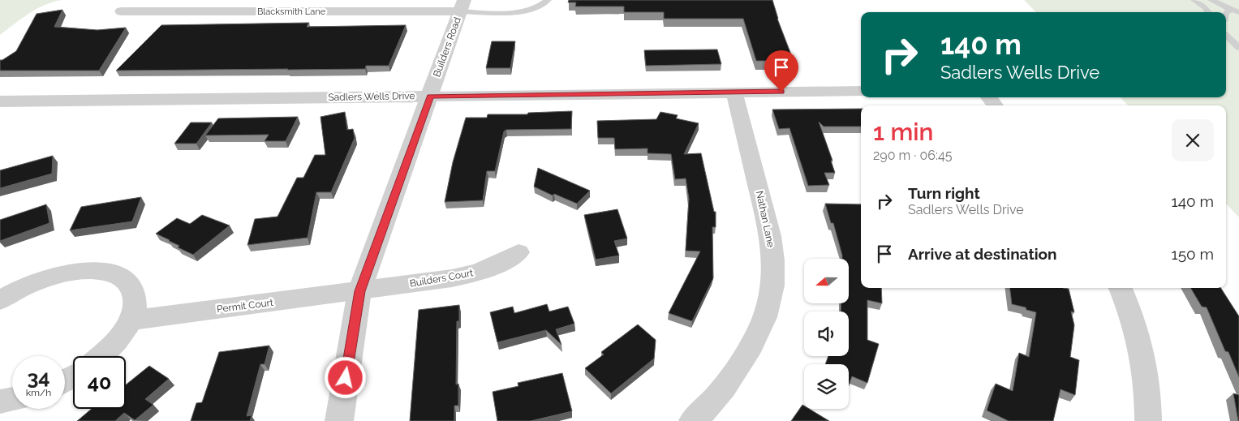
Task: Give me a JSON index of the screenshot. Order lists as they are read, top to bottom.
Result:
{
  "streets": {
    "street": [
      "Blacksmith Lane",
      "Builders Road",
      "Sadlers Wells Drive",
      "Nathan Lane",
      "Builders Court",
      "Permit Court"
    ]
  },
  "crossings": [
    ["Blacksmith Lane", "Builders Road"],
    ["Builders Road", "Sadlers Wells Drive"],
    ["Builders Road", "Builders Court"],
    ["Builders Road", "Permit Court"],
    ["Sadlers Wells Drive", "Nathan Lane"],
    ["Builders Court", "Permit Court"]
  ],
  "north": "left",
  "page": {
    "turn": ["140 m", "Sadlers Wells Drive"],
    "heading": ["1 min", "290 m · 06:45"],
    "list": [
      {
        "name": "Turn right",
        "note": "Sadlers Wells Drive",
        "value": "140 m"
      },
      {
        "name": "Arrive at destination",
        "value": "150 m"
      }
    ],
    "speed": "34 km/h",
    "limit": "40"
  }
}
